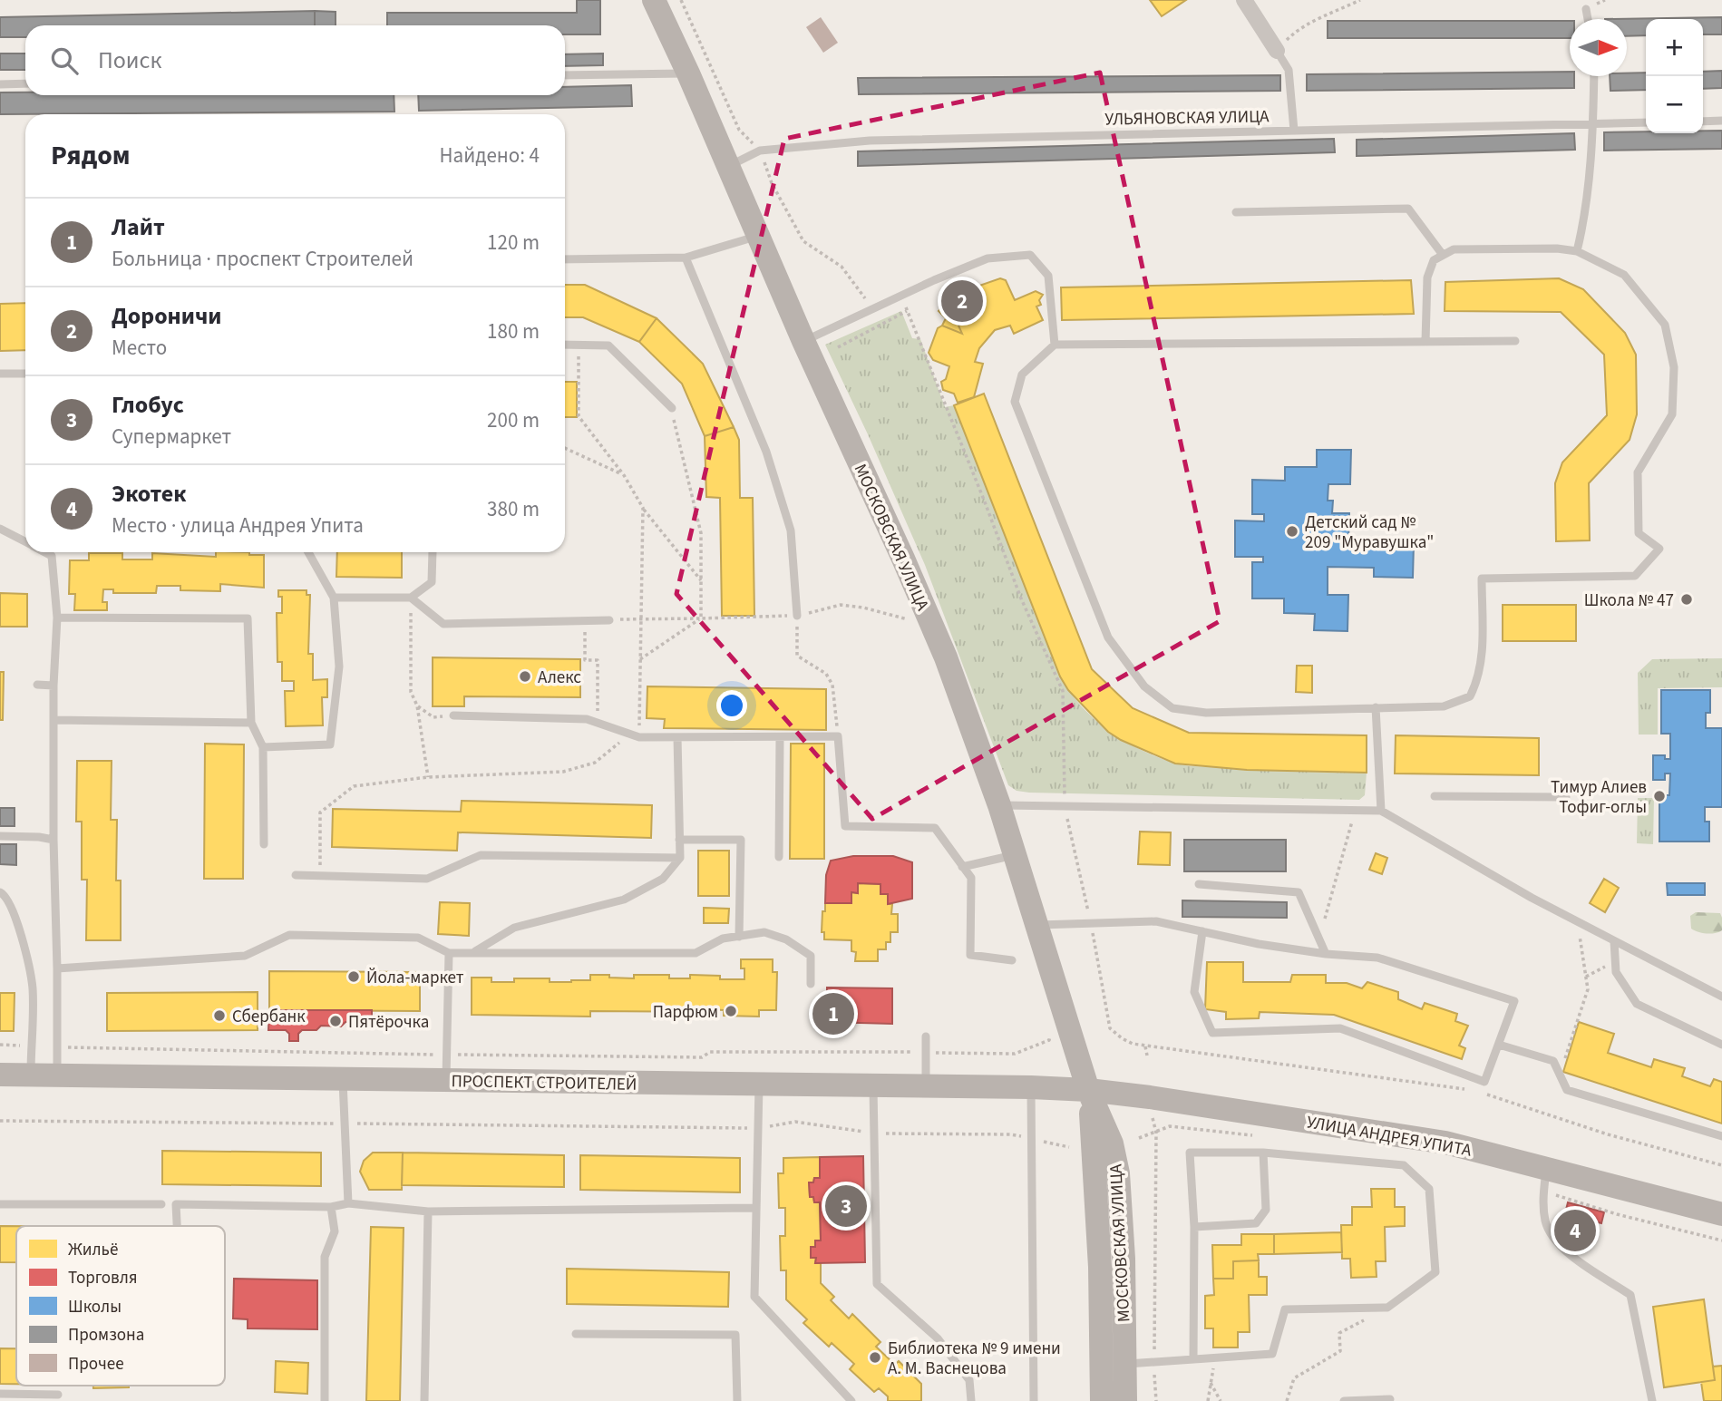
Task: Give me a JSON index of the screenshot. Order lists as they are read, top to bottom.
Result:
{
  "streets": {
    "main road": ["МОСКОВСКАЯ УЛИЦА", "ПРОСПЕКТ СТРОИТЕЛЕЙ", "УЛИЦА АНДРЕЯ УПИТА"],
    "lane": ["УЛЬЯНОВСКАЯ УЛИЦА"]
  },
  "crossings": [
    ["УЛЬЯНОВСКАЯ УЛИЦА", "МОСКОВСКАЯ УЛИЦА"],
    ["МОСКОВСКАЯ УЛИЦА", "ПРОСПЕКТ СТРОИТЕЛЕЙ"],
    ["МОСКОВСКАЯ УЛИЦА", "УЛИЦА АНДРЕЯ УПИТА"],
    ["ПРОСПЕКТ СТРОИТЕЛЕЙ", "УЛИЦА АНДРЕЯ УПИТА"]
  ],
  "places": [
    "Детский сад № 209 \"Муравушка\"",
    "Школа № 47",
    "Алекс",
    "Тимур Алиев Тофиг-оглы",
    "Йола-маркет",
    "Парфюм",
    "Сбербанк",
    "Пятёрочка",
    "Библиотека № 9 имени А. М. Васнецова"
  ],
  "legend": [
    "Жильё",
    "Торговля",
    "Школы",
    "Промзона",
    "Прочее"
  ],
  "north": "right",
  "page": {
    "map_buttons": ["+", "−"],
    "search": "Поиск",
    "heading": ["Рядом", "Найдено: 4"],
    "list": [
      {
        "mark": "1",
        "name": "Лайт",
        "note": "Больница · проспект Строителей",
        "value": "120 m"
      },
      {
        "mark": "2",
        "name": "Дороничи",
        "note": "Место",
        "value": "180 m"
      },
      {
        "mark": "3",
        "name": "Глобус",
        "note": "Супермаркет",
        "value": "200 m"
      },
      {
        "mark": "4",
        "name": "Экотек",
        "note": "Место · улица Андрея Упита",
        "value": "380 m"
      }
    ],
    "pins": [
      "2",
      "1",
      "3",
      "4"
    ]
  }
}
